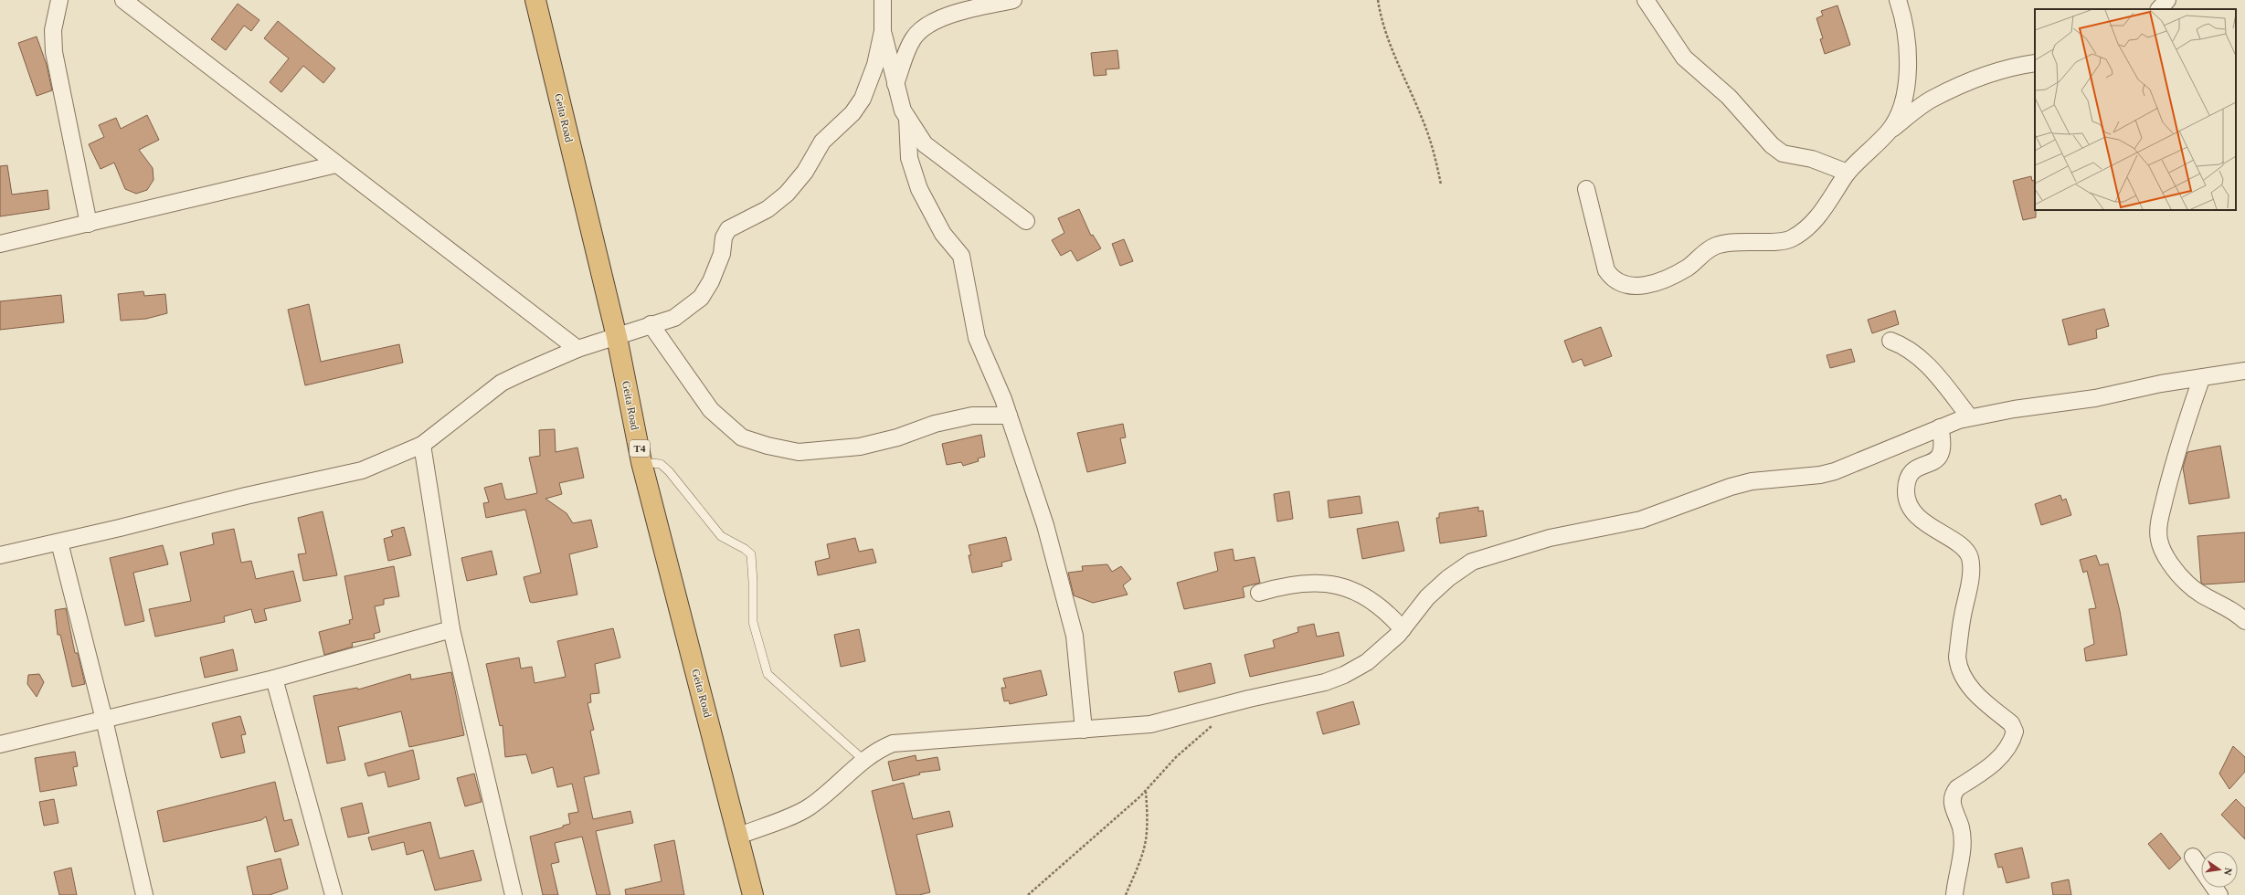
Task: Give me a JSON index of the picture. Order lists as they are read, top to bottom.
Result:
{
  "streets": {
    "highway": ["Geita Road", "T4"]
  },
  "north": "right"
}
